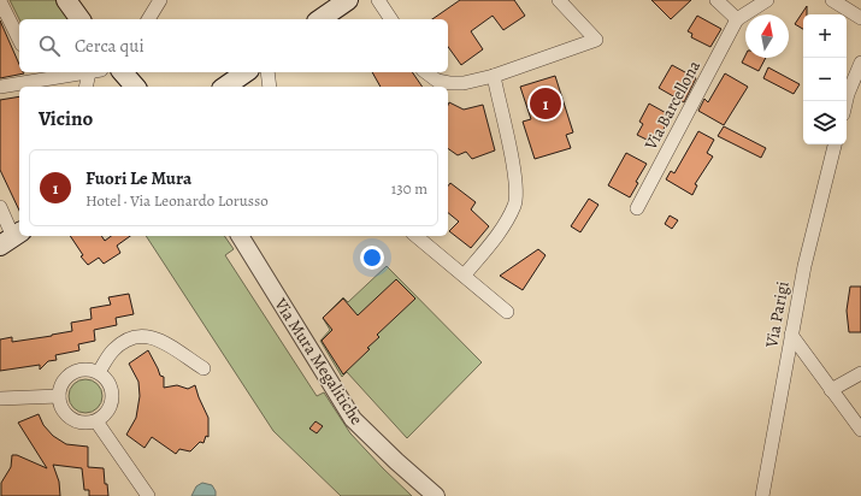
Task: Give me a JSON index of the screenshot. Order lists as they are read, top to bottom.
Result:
{
  "streets": {
    "street": ["Via Barcellona", "Via Parigi", "Via Mura Megalitiche"]
  },
  "north": "top",
  "page": {
    "map_buttons": ["+", "−"],
    "search": "Cerca qui",
    "pins": "1",
    "heading": "Vicino",
    "list": [
      {
        "mark": "1",
        "name": "Fuori Le Mura",
        "note": "Hotel · Via Leonardo Lorusso",
        "value": "130 m"
      }
    ]
  }
}
